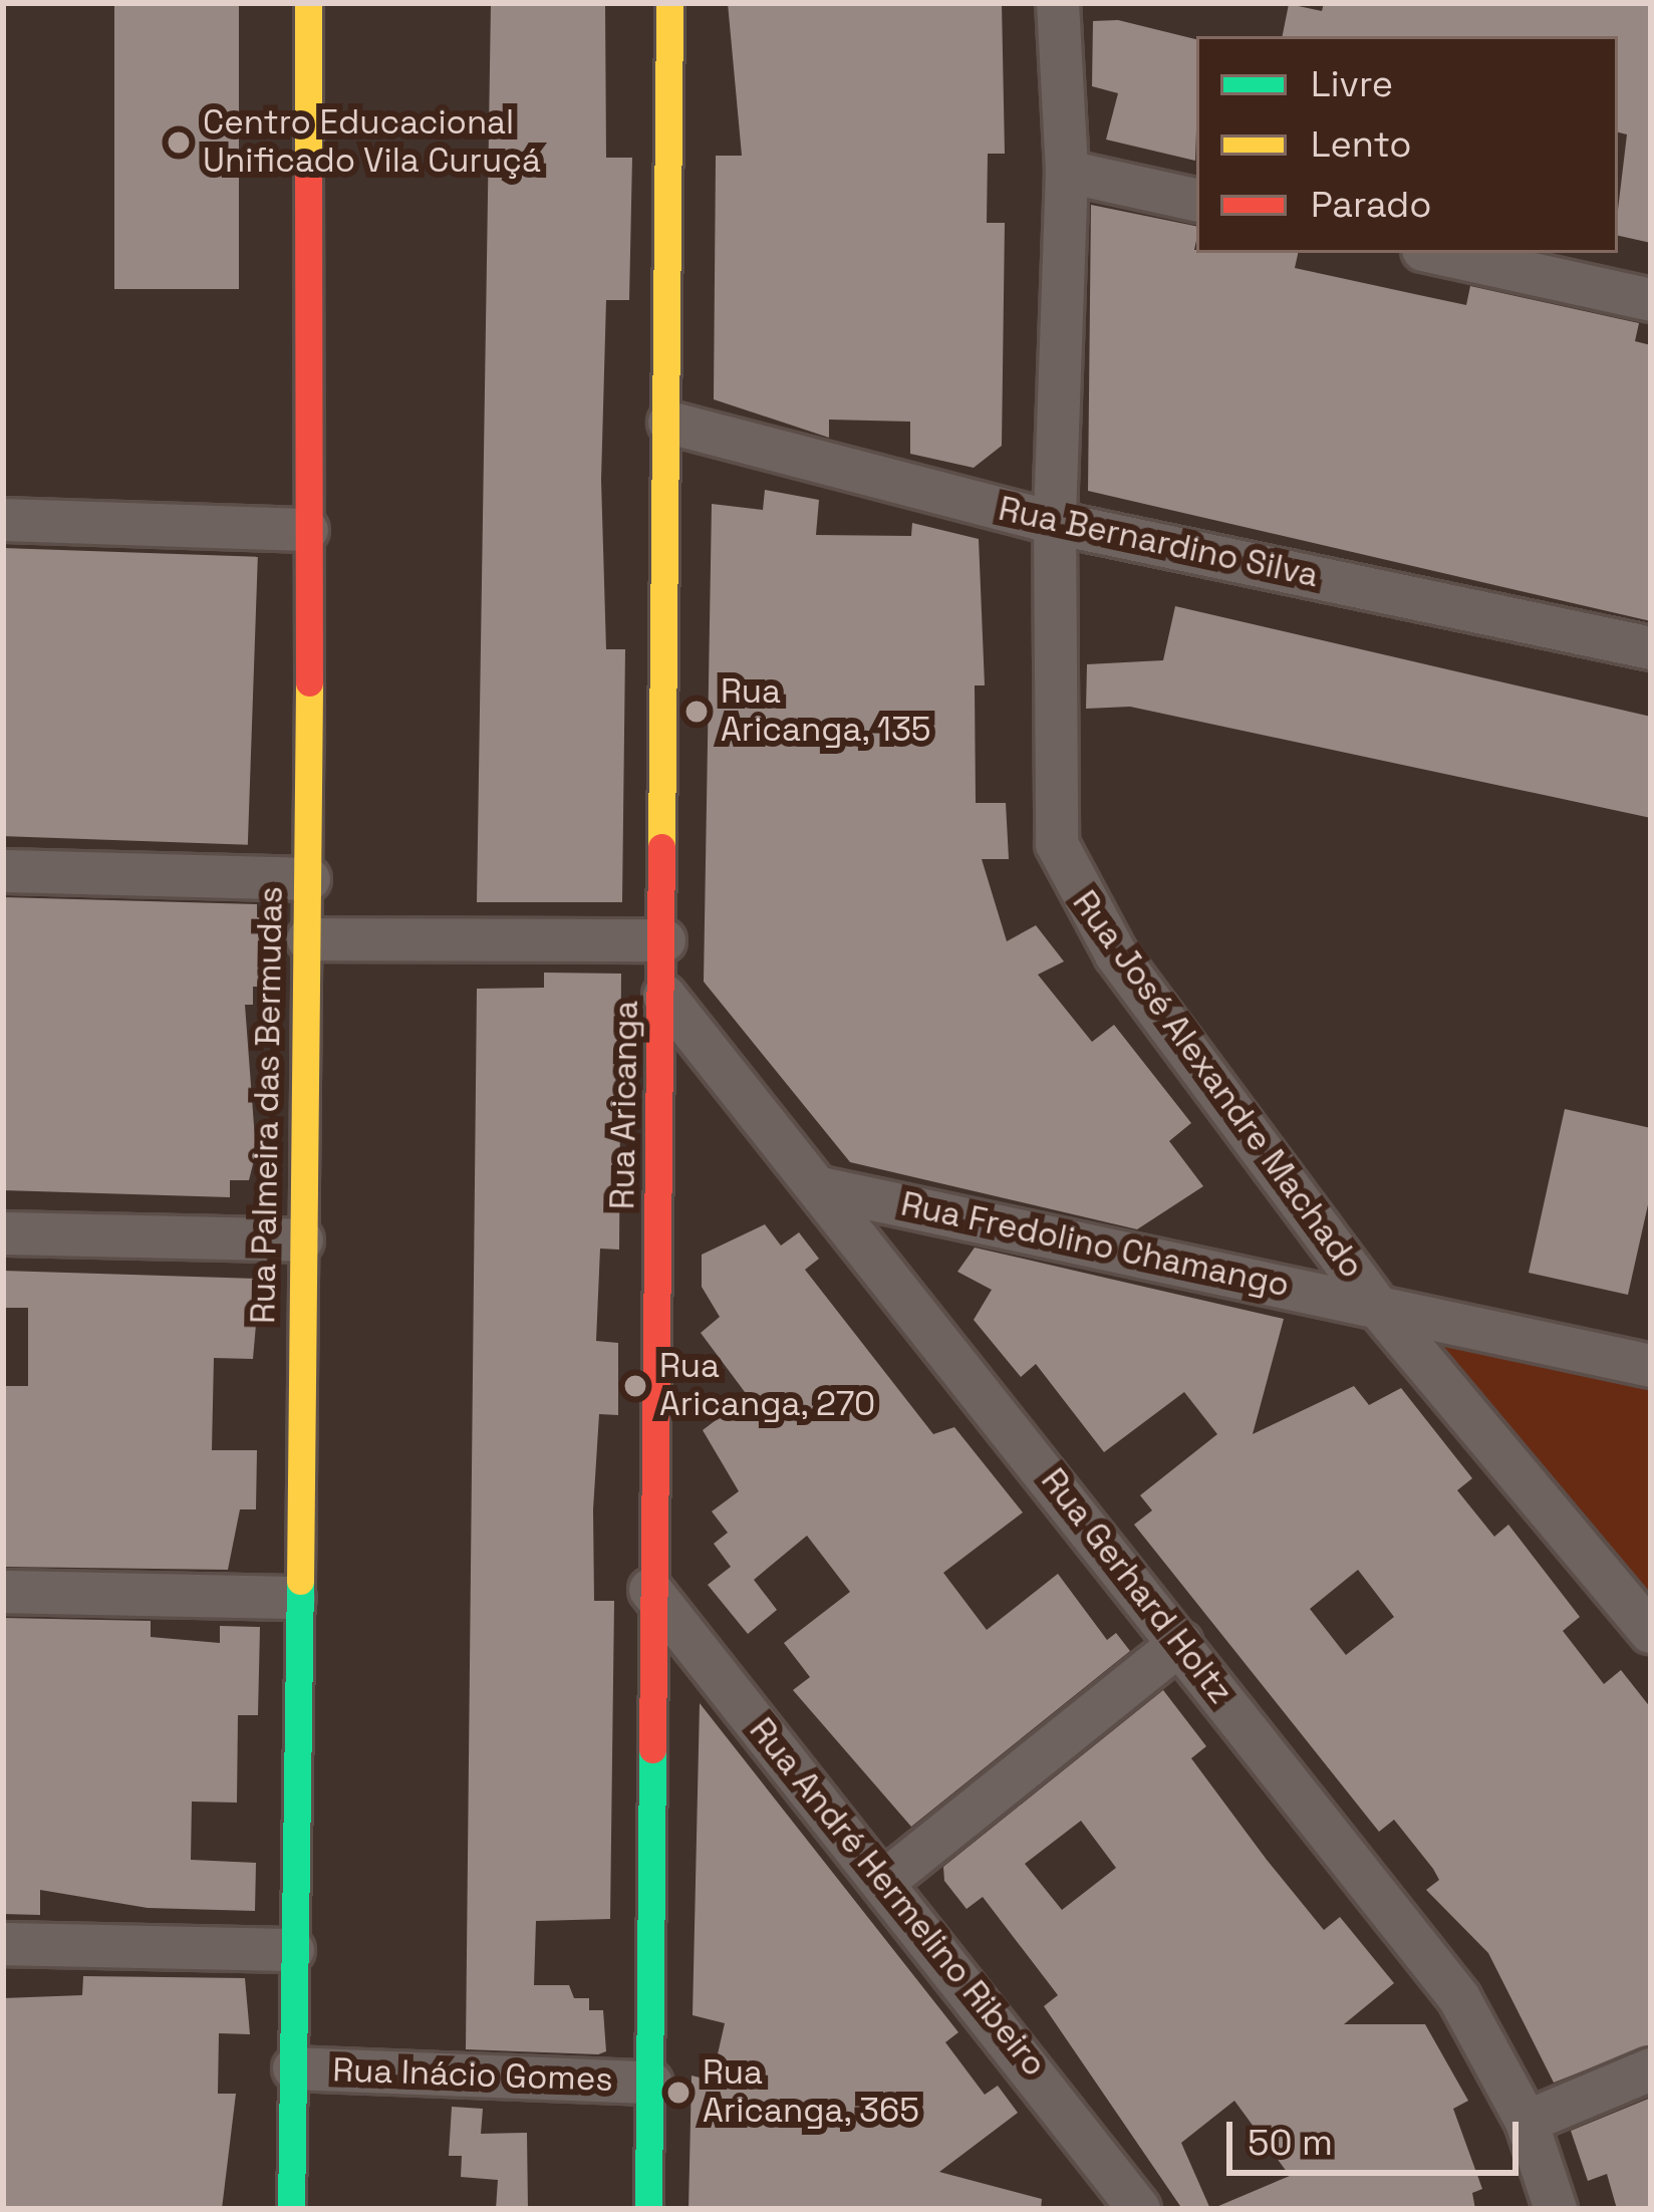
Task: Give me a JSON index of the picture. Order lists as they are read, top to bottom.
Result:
{
  "streets": {
    "street": [
      "Rua Bernardino Silva",
      "Rua José Alexandre Machado",
      "Rua Palmeira das Bermudas",
      "Rua Aricanga",
      "Rua Fredolino Chamango",
      "Rua Gerhard Holtz",
      "Rua André Hermelino Ribeiro",
      "Rua Inácio Gomes"
    ]
  },
  "crossings": [
    ["Rua Bernardino Silva", "Rua José Alexandre Machado"],
    ["Rua Bernardino Silva", "Rua Aricanga"],
    ["Rua José Alexandre Machado", "Rua Fredolino Chamango"],
    ["Rua Palmeira das Bermudas", "Rua Inácio Gomes"],
    ["Rua Aricanga", "Rua Gerhard Holtz"],
    ["Rua Aricanga", "Rua André Hermelino Ribeiro"],
    ["Rua Aricanga", "Rua Inácio Gomes"],
    ["Rua Fredolino Chamango", "Rua Gerhard Holtz"]
  ],
  "places": [
    "Centro Educacional Unificado Vila Curuçá",
    "Rua Aricanga, 135",
    "Rua Aricanga, 270",
    "Rua Aricanga, 365"
  ],
  "legend": ["Livre", "Lento", "Parado"],
  "scale_bar": "50 m"
}
